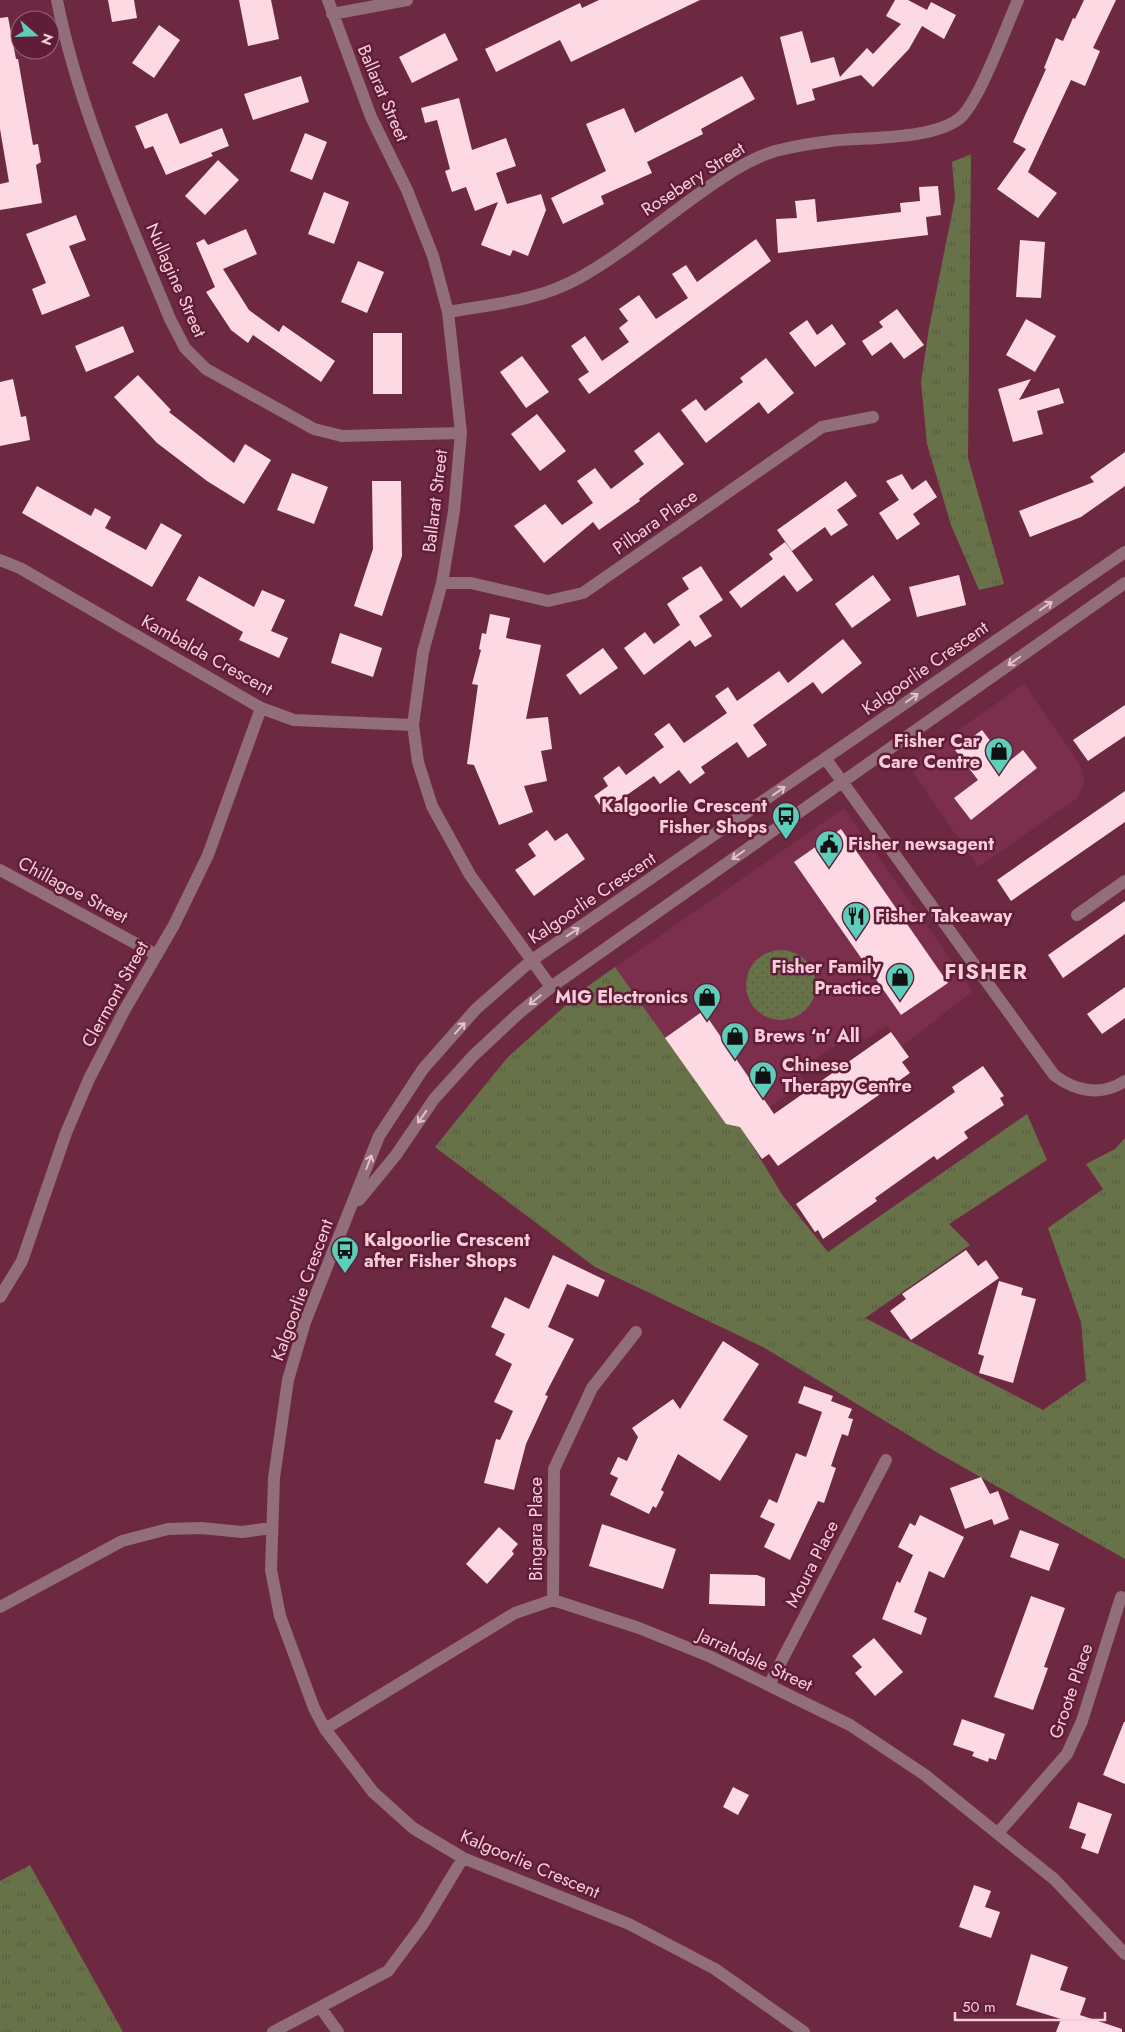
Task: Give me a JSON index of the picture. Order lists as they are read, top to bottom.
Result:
{
  "streets": {
    "street": [
      "Ballarat Street",
      "Rosebery Street",
      "Nullagine Street",
      "Pilbara Place",
      "Kambalda Crescent",
      "Kalgoorlie Crescent",
      "Chillagoe Street",
      "Clermont Street",
      "Bingara Place",
      "Moura Place",
      "Jarrahdale Street",
      "Groote Place"
    ]
  },
  "crossings": [
    ["Ballarat Street", "Rosebery Street"],
    ["Ballarat Street", "Nullagine Street"],
    ["Ballarat Street", "Pilbara Place"],
    ["Ballarat Street", "Kambalda Crescent"],
    ["Ballarat Street", "Kalgoorlie Crescent"],
    ["Kambalda Crescent", "Clermont Street"],
    ["Chillagoe Street", "Clermont Street"],
    ["Bingara Place", "Jarrahdale Street"],
    ["Moura Place", "Jarrahdale Street"],
    ["Jarrahdale Street", "Groote Place"]
  ],
  "districts": ["FISHER"],
  "places": {
    "shop": [
      "Fisher Car Care Centre",
      "Fisher Family Practice",
      "MIG Electronics",
      "Brews ‘n’ All",
      "Chinese Therapy Centre"
    ],
    "bus stop": ["Kalgoorlie Crescent Fisher Shops", "Kalgoorlie Crescent after Fisher Shops"],
    "public building": ["Fisher newsagent"],
    "restaurant": ["Fisher Takeaway"]
  },
  "scale_bar": "50 m",
  "north": "right"
}
